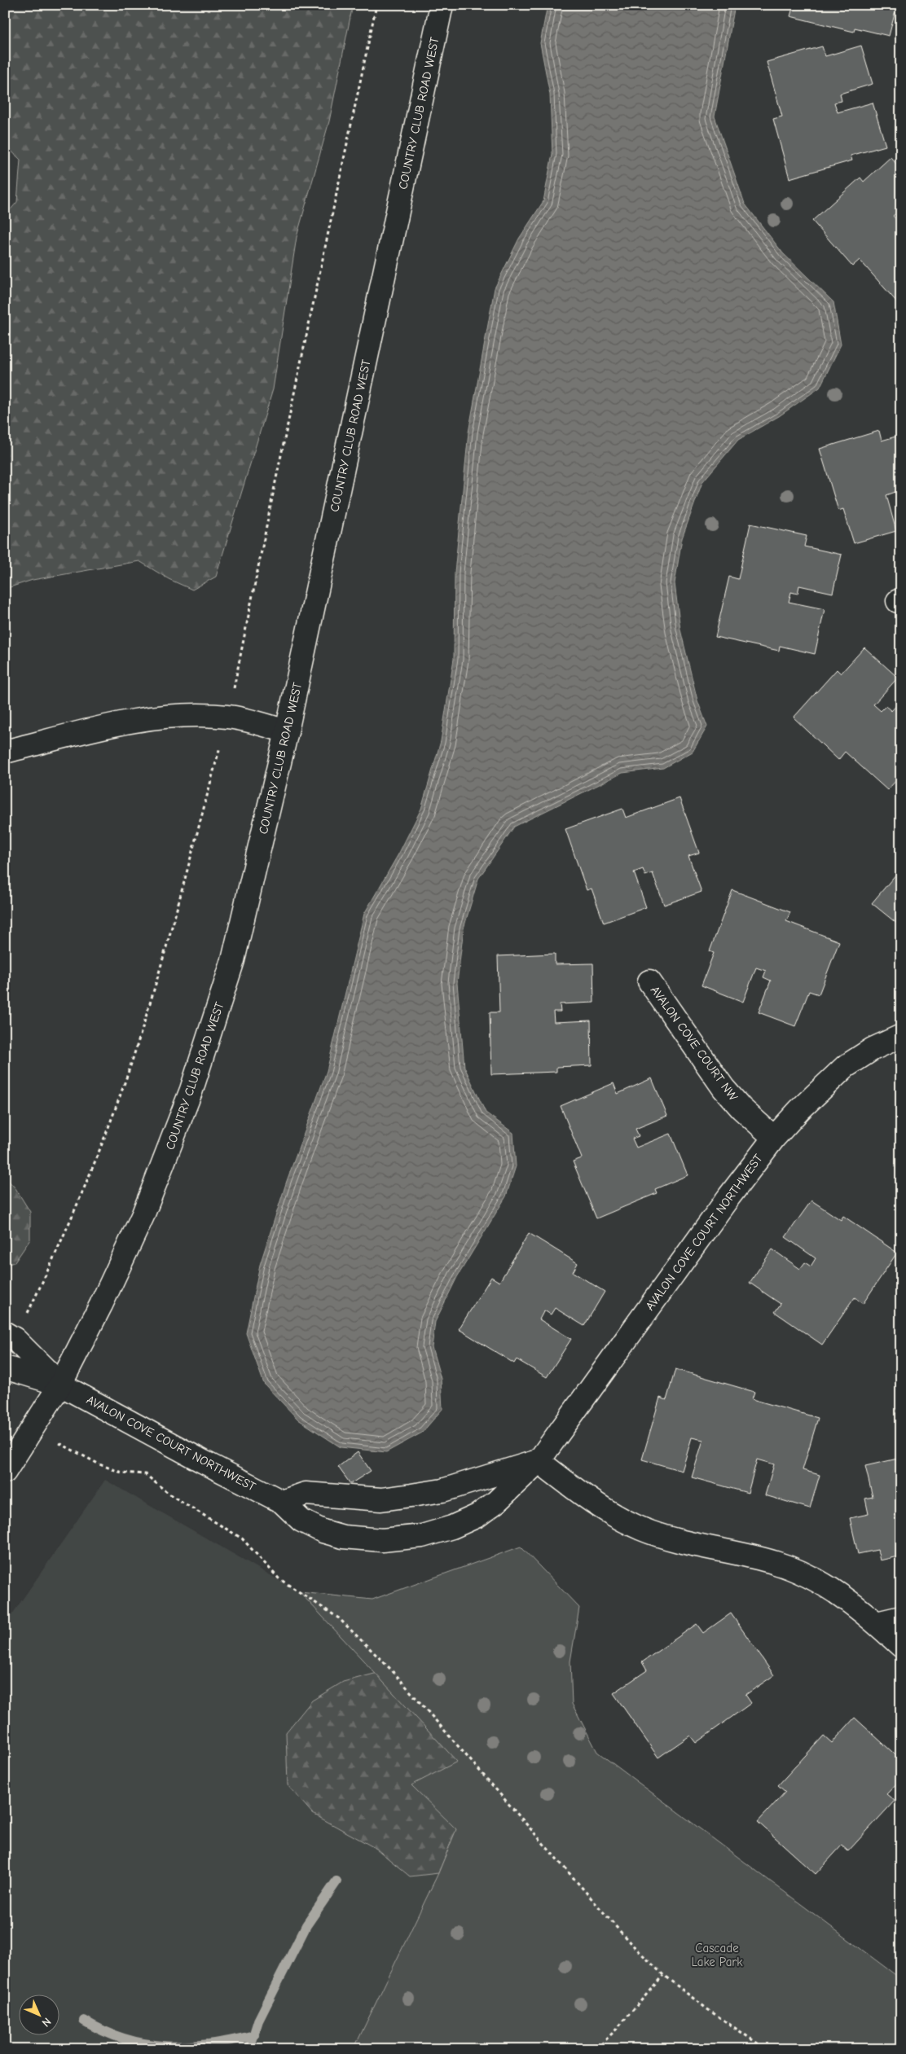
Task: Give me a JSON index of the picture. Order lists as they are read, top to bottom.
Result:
{
  "streets": {
    "street": ["COUNTRY CLUB ROAD WEST", "AVALON COVE COURT NW", "AVALON COVE COURT NORTHWEST"]
  },
  "crossings": [
    ["COUNTRY CLUB ROAD WEST", "AVALON COVE COURT NORTHWEST"],
    ["AVALON COVE COURT NW", "AVALON COVE COURT NORTHWEST"]
  ],
  "parks": ["Cascade Lake Park"],
  "north": "bottom right"
}
